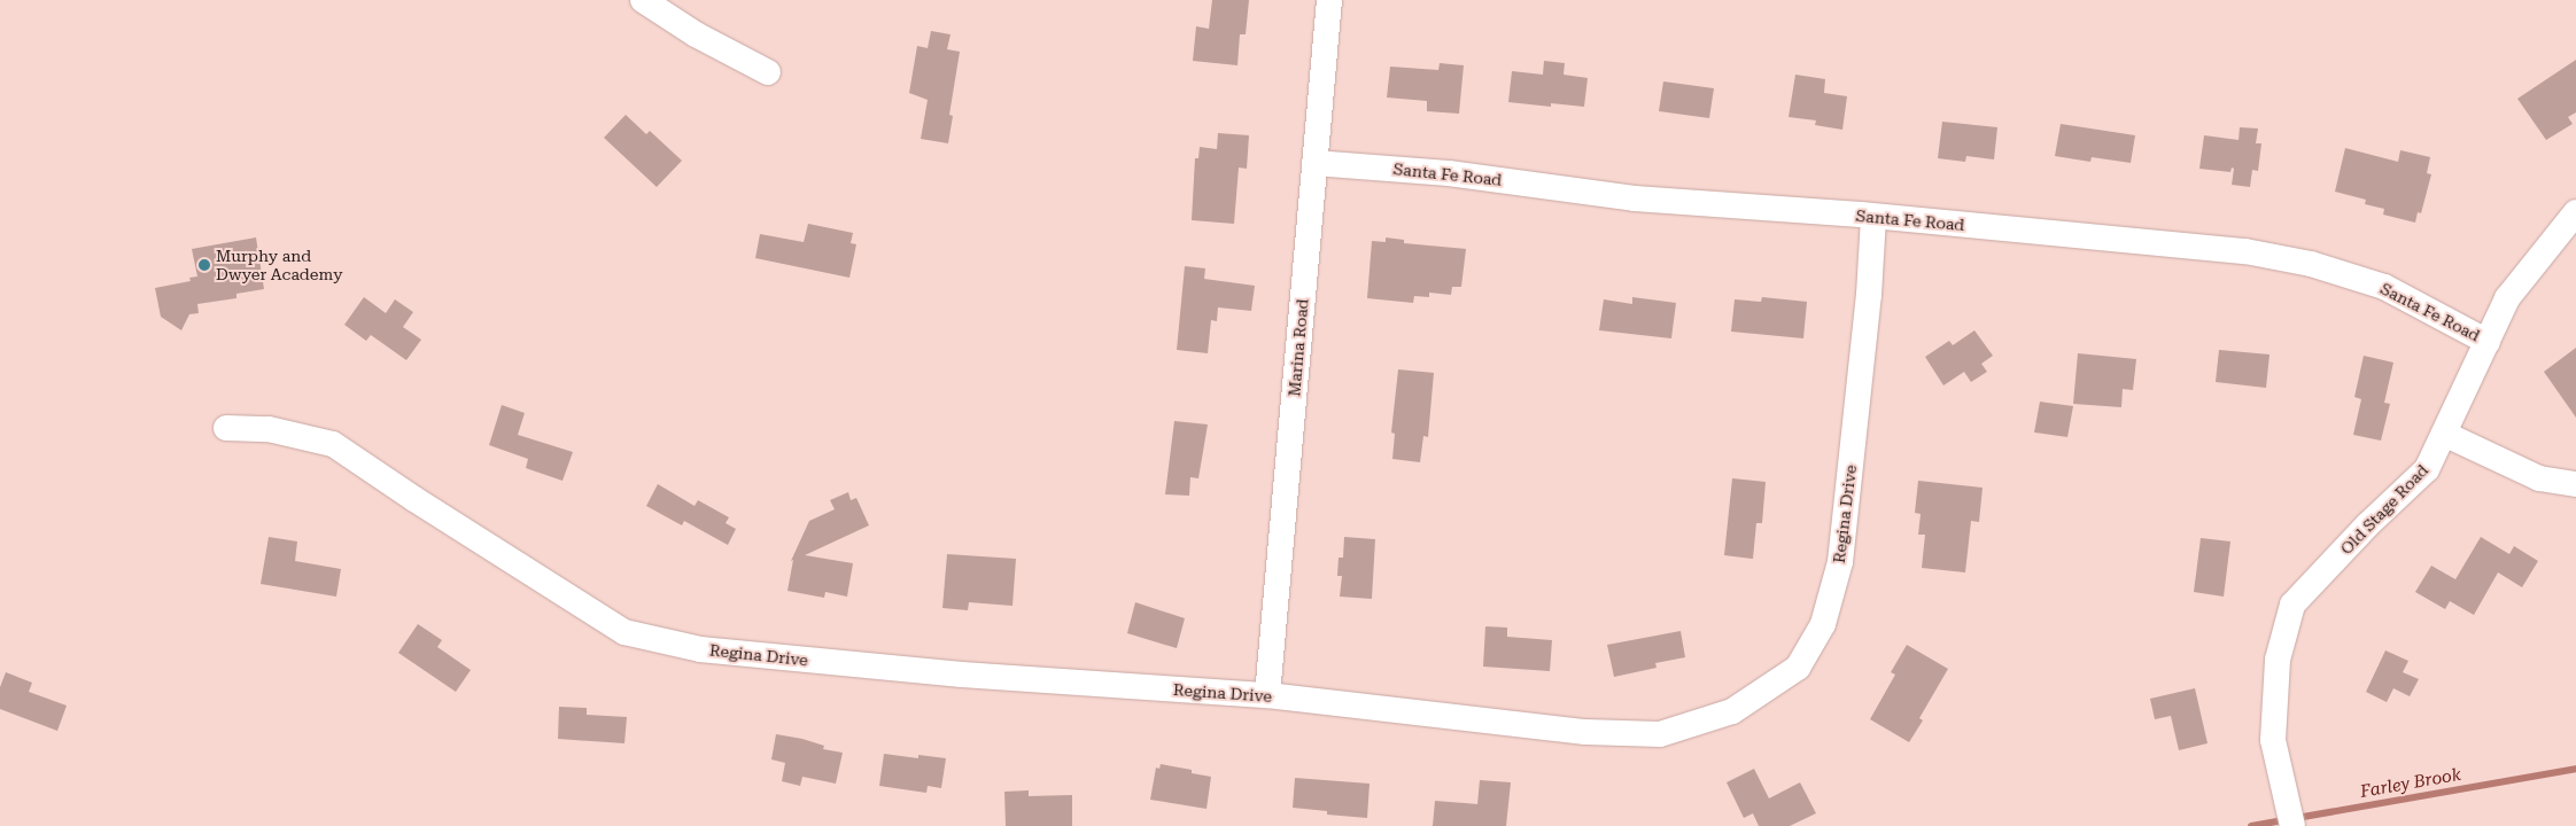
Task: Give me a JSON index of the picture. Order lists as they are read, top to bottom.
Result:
{
  "streets": {
    "street": [
      "Santa Fe Road",
      "Marina Road",
      "Old Stage Road",
      "Regina Drive"
    ]
  },
  "crossings": [
    ["Santa Fe Road", "Marina Road"],
    ["Santa Fe Road", "Old Stage Road"],
    ["Santa Fe Road", "Regina Drive"],
    ["Marina Road", "Regina Drive"]
  ],
  "water": ["Farley Brook"],
  "places": ["Murphy and Dwyer Academy"]
}
